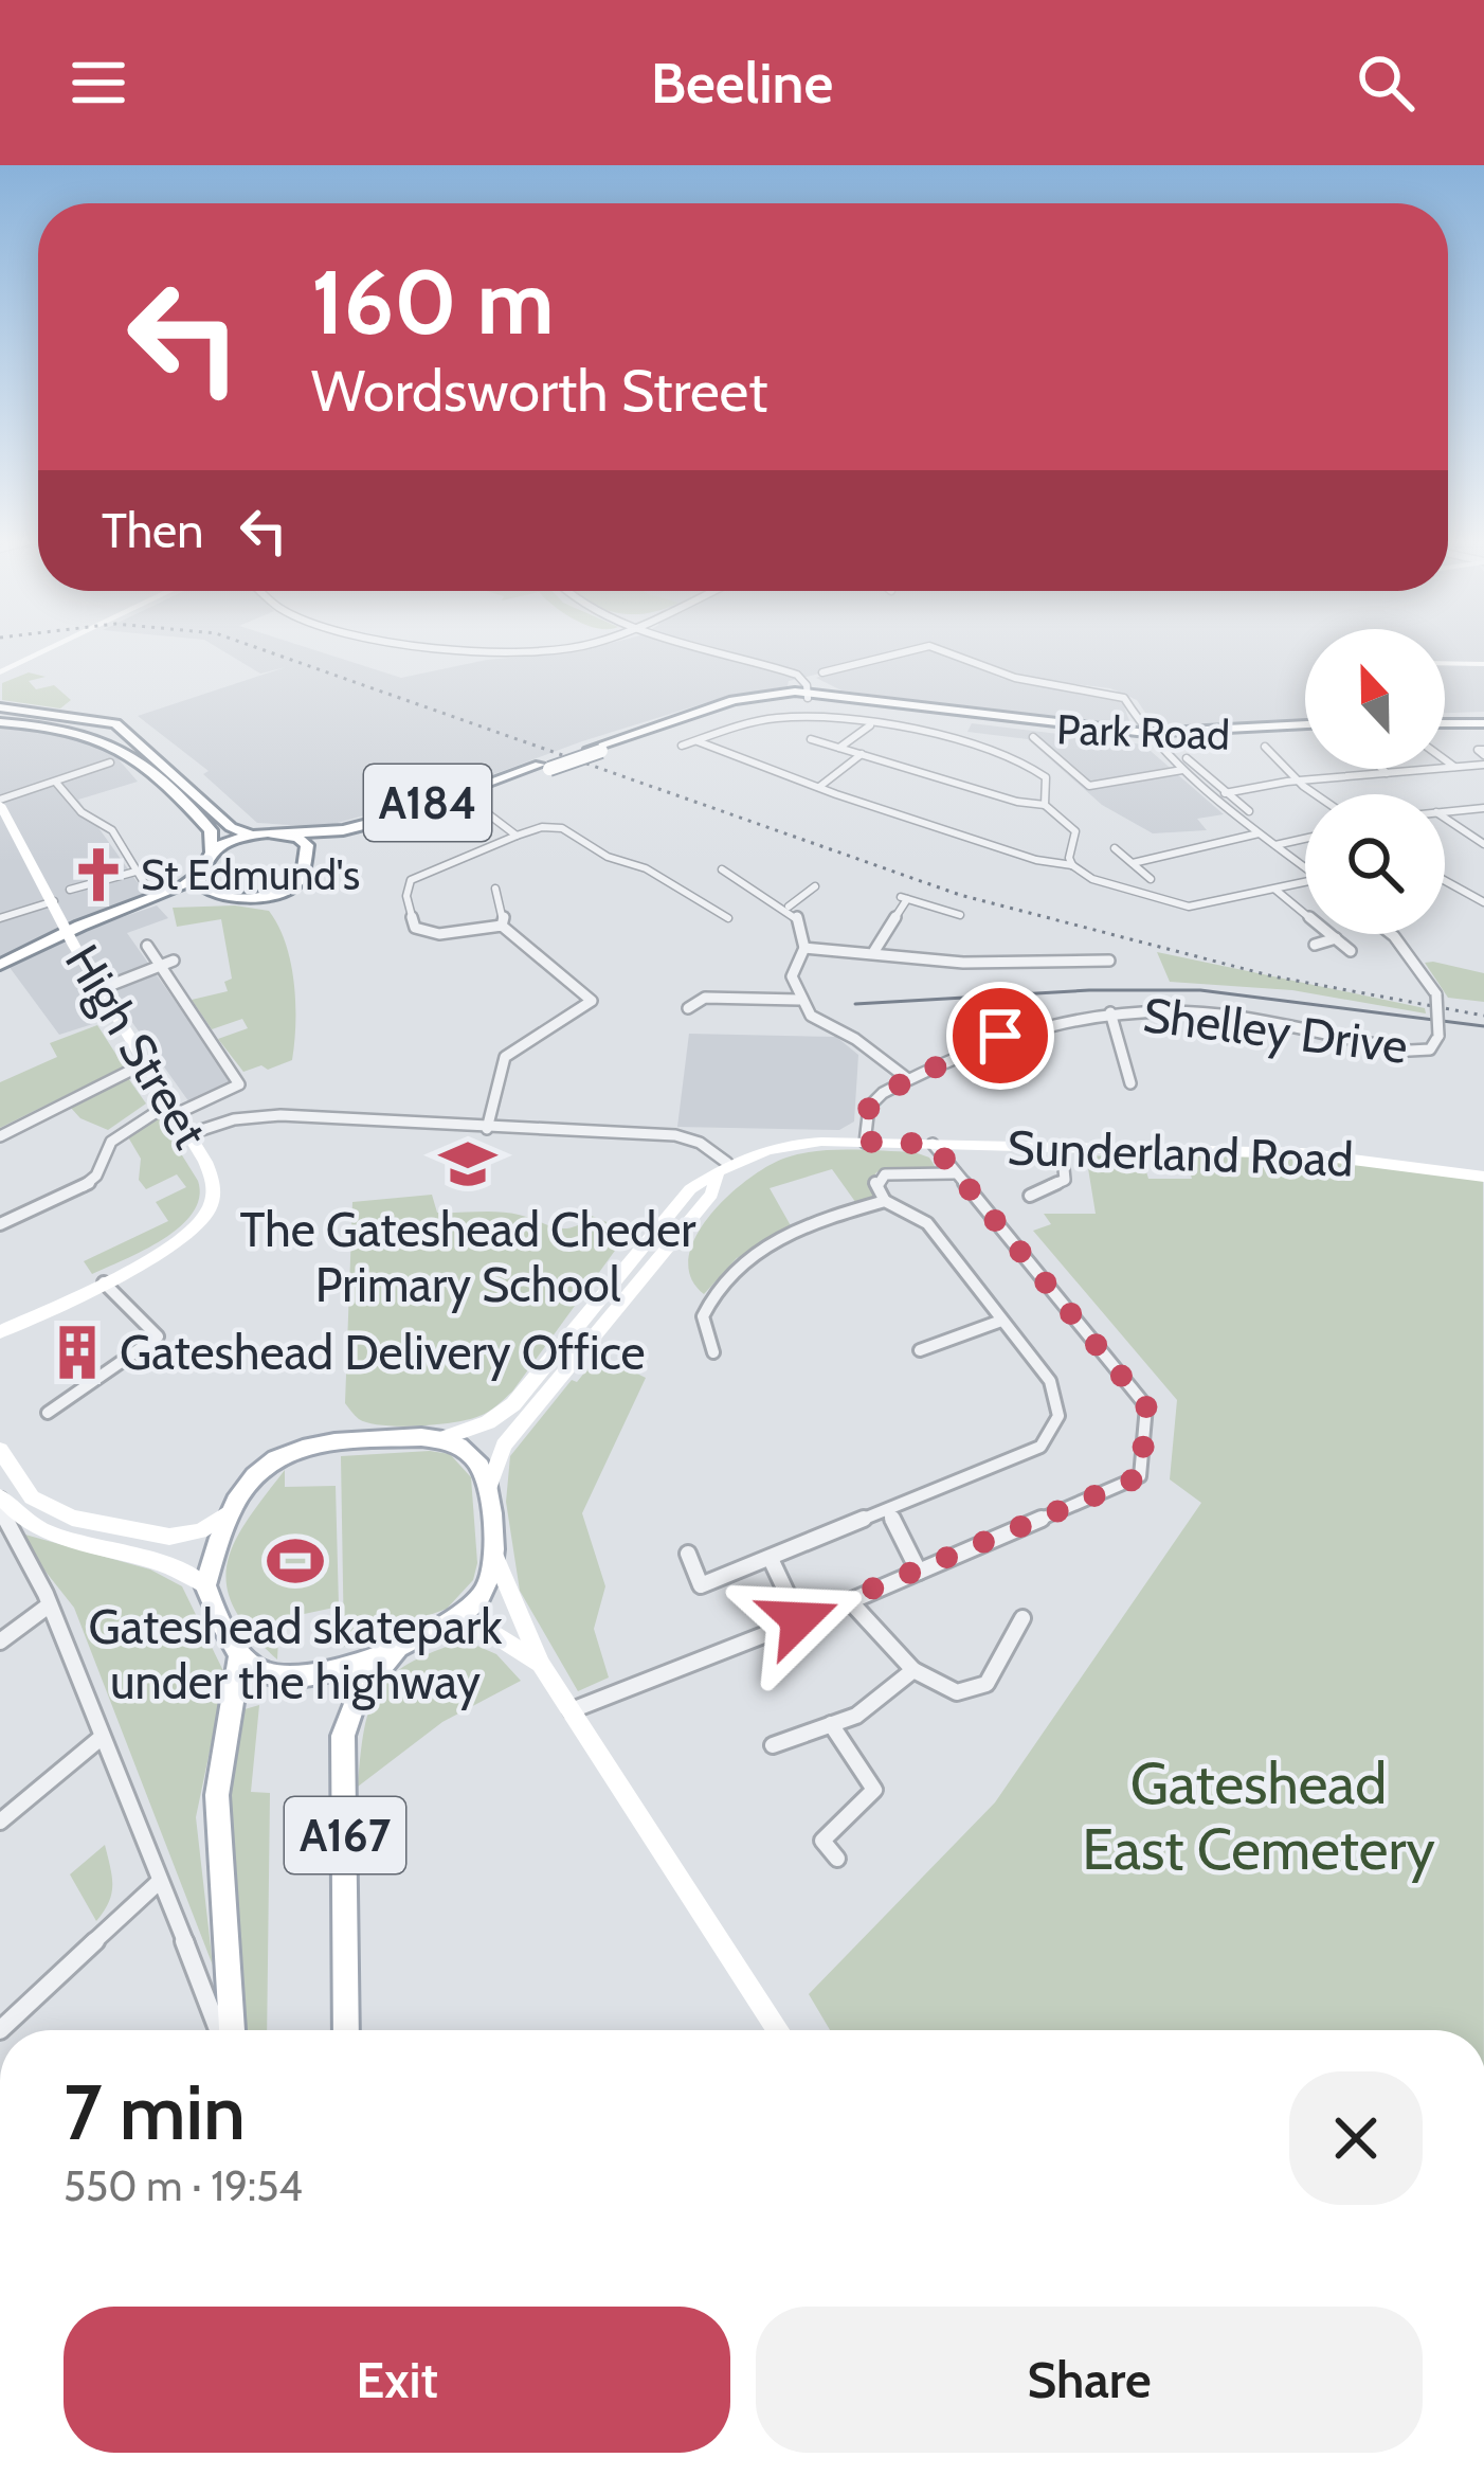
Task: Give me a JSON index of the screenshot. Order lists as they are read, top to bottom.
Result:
{
  "streets": {
    "highway": ["Park Road", "A184"],
    "main road": ["High Street", "Sunderland Road", "A167"],
    "street": ["Shelley Drive"]
  },
  "crossings": [
    ["Park Road", "A184"],
    ["Shelley Drive", "Sunderland Road"]
  ],
  "parks": ["Gateshead East Cemetery"],
  "places": {
    "church": ["St Edmund's"],
    "school or university": ["The Gateshead Cheder Primary School"],
    "building": ["Gateshead Delivery Office"],
    "sports": ["Gateshead skatepark under the highway"]
  },
  "north": "top",
  "page": {
    "header": "Beeline",
    "turn": ["160 m", "Wordsworth Street"],
    "then": "Then",
    "heading": ["7 min", "550 m · 19:54"],
    "buttons": ["Exit", "Share"]
  }
}
